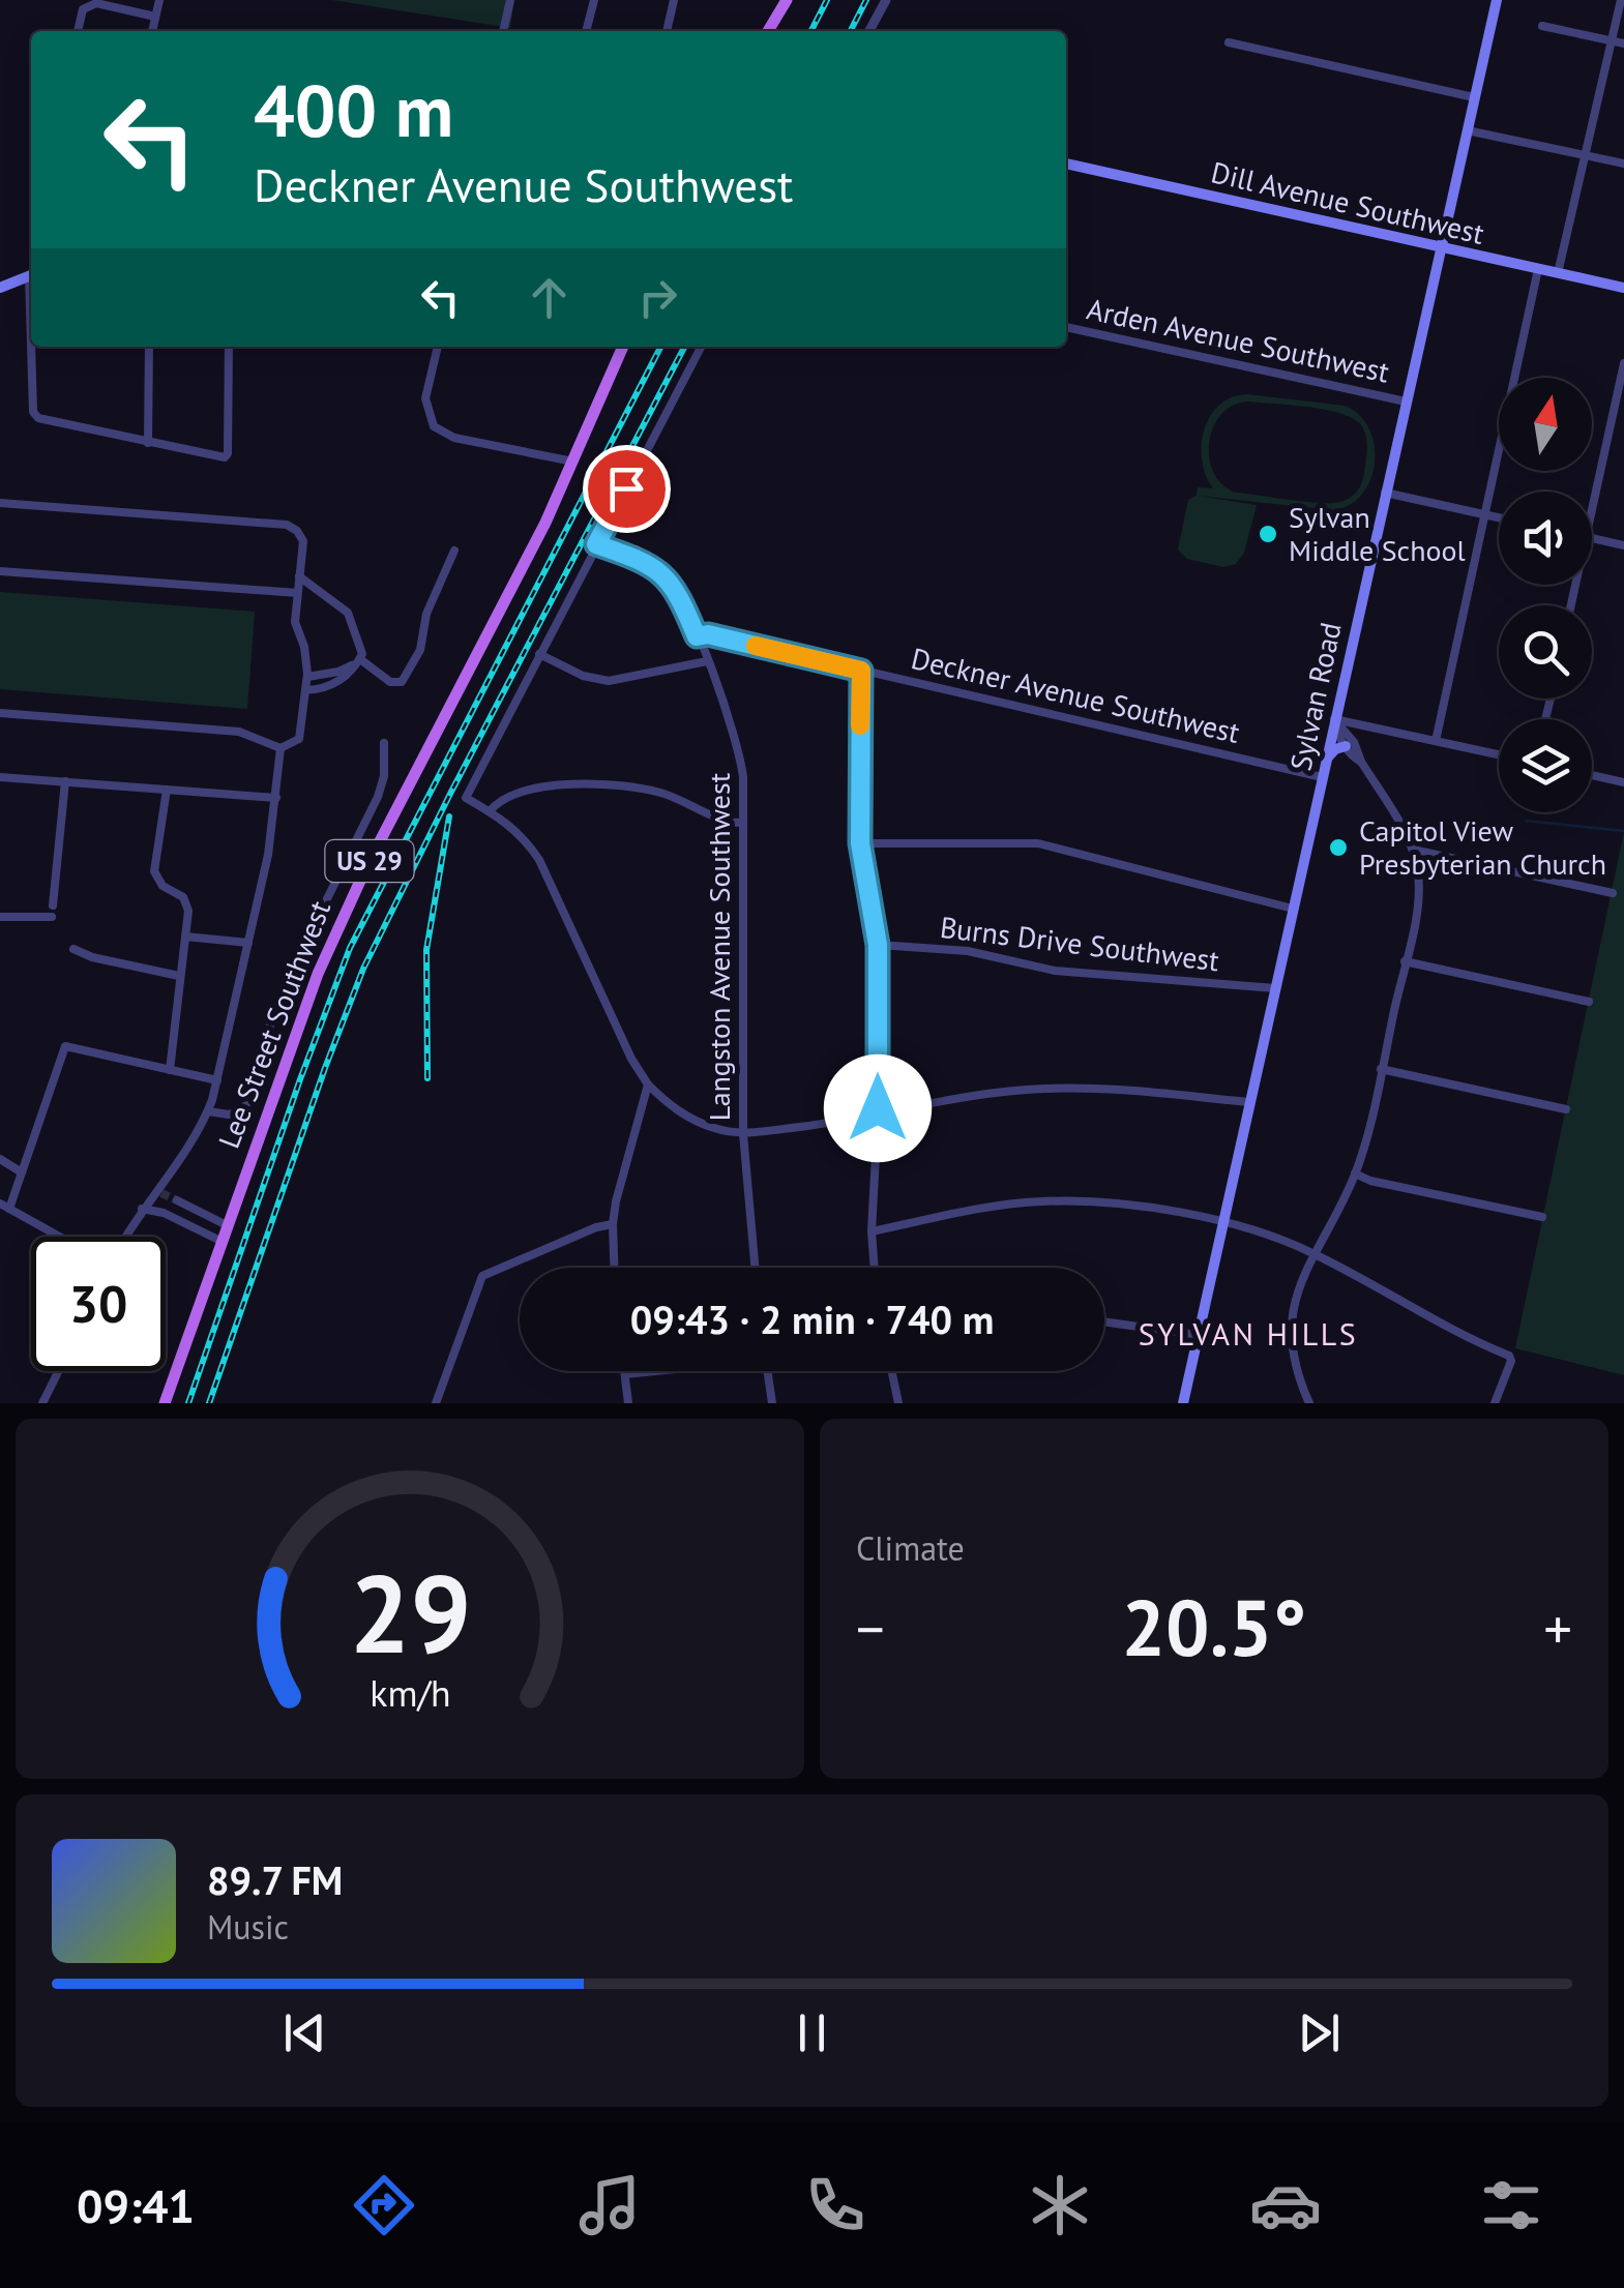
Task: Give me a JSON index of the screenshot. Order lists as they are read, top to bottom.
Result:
{
  "streets": {
    "main road": [
      "Dill Avenue Southwest",
      "Sylvan Road",
      "US 29",
      "Lee Street Southwest"
    ],
    "street": [
      "Arden Avenue Southwest",
      "Deckner Avenue Southwest",
      "Burns Drive Southwest",
      "Langston Avenue Southwest"
    ]
  },
  "crossings": [
    ["Dill Avenue Southwest", "Sylvan Road"],
    ["Arden Avenue Southwest", "Sylvan Road"],
    ["Deckner Avenue Southwest", "Sylvan Road"],
    ["Deckner Avenue Southwest", "Langston Avenue Southwest"],
    ["Sylvan Road", "Burns Drive Southwest"]
  ],
  "districts": ["SYLVAN HILLS"],
  "places": ["Sylvan Middle School", "Capitol View Presbyterian Church"],
  "north": "top",
  "page": {
    "turn": ["400 m", "Deckner Avenue Southwest"],
    "limit": "30",
    "trip": "09:43 · 2 min · 740 m",
    "tile": "Climate",
    "heat": ["−", "20.5°", "+"],
    "song": ["89.7 FM", "Music"],
    "tabs": "09:41",
    "gauge": ["29", "km/h"]
  }
}
